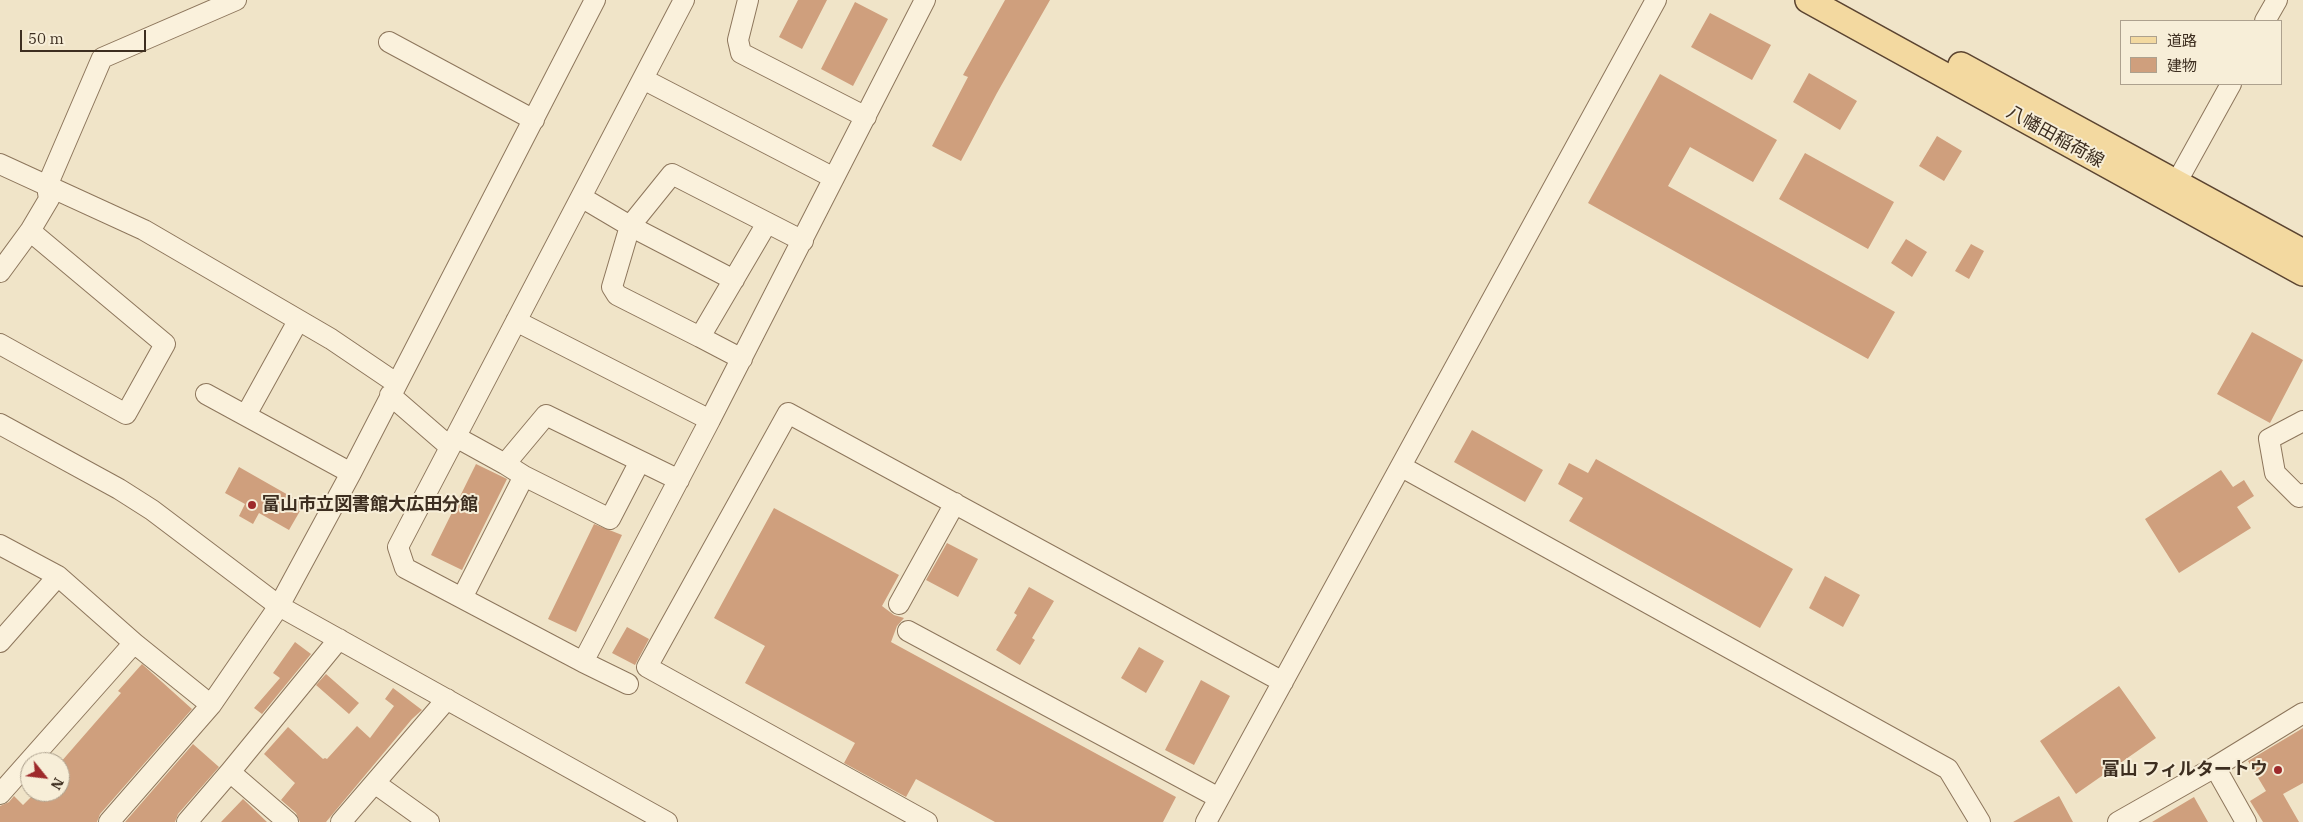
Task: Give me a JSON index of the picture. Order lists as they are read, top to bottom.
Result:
{
  "streets": {
    "main road": ["八幡田稲荷線"]
  },
  "places": ["富山市立図書館大広田分館", "富山 フィルタートウ"],
  "legend": ["道路", "建物"],
  "scale_bar": "50 m",
  "north": "bottom right"
}
